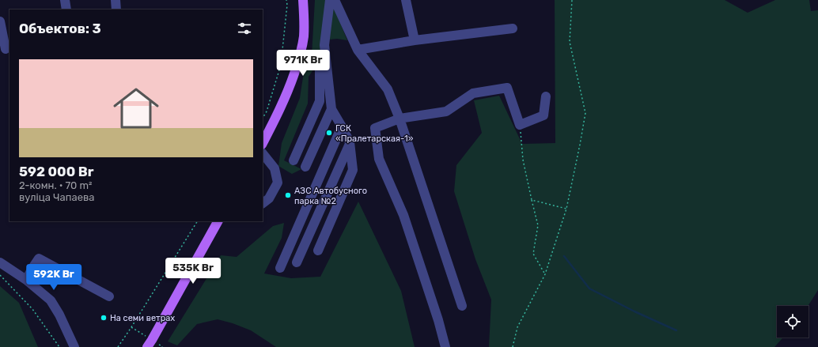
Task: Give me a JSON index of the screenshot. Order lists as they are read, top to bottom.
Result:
{
  "places": ["ГСК «Пралетарская-1»", "АЗС Автобусного парка №2", "На семи ветрах"],
  "page": {
    "heading": "Объектов: 3",
    "list": [
      {
        "name": "592 000 Br",
        "note": "2-комн. · 70 m² · вуліца Чапаева"
      }
    ],
    "price": ["971K Br", "535K Br", "592K Br"]
  }
}
